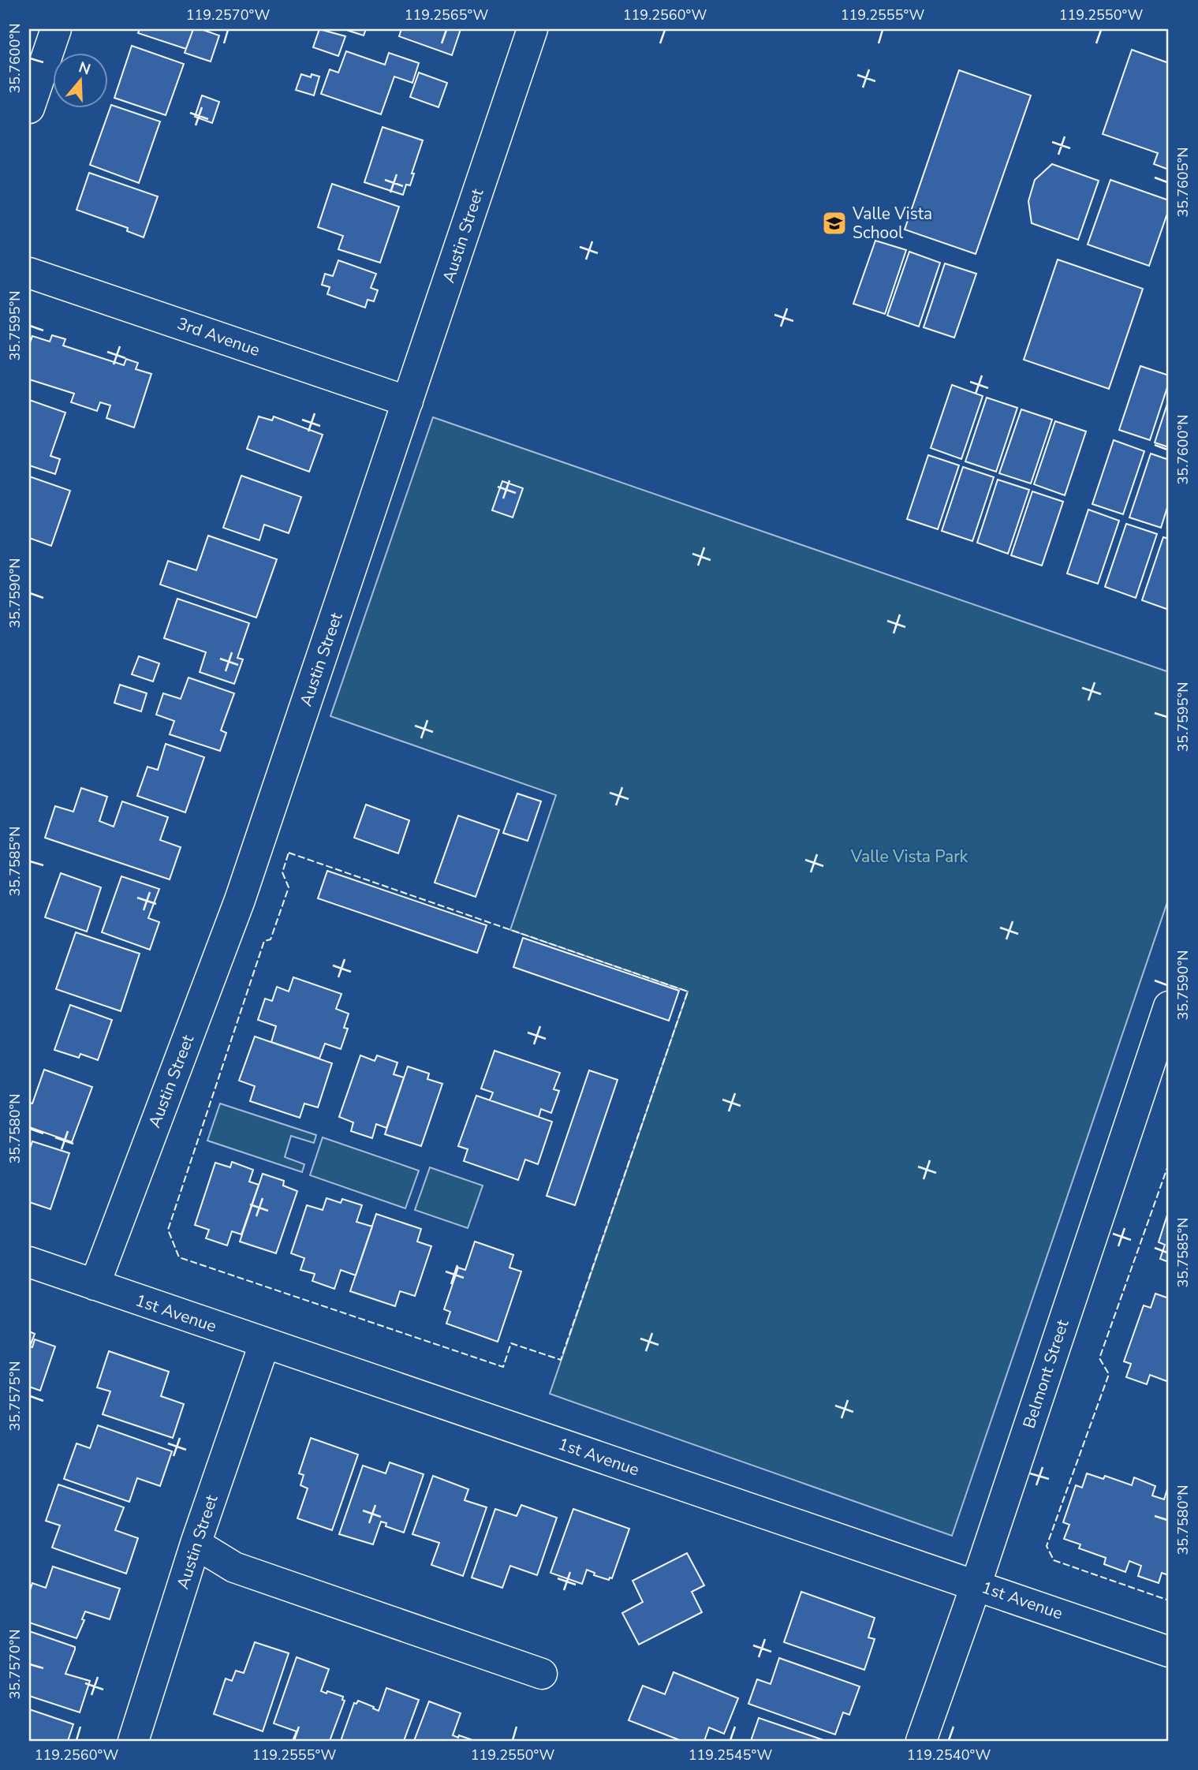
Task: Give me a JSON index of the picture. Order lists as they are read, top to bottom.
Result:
{
  "streets": {
    "street": [
      "Austin Street",
      "3rd Avenue",
      "1st Avenue",
      "Belmont Street"
    ]
  },
  "crossings": [
    ["Austin Street", "3rd Avenue"],
    ["Austin Street", "1st Avenue"],
    ["1st Avenue", "Belmont Street"]
  ],
  "parks": ["Valle Vista Park"],
  "places": {
    "school or university": ["Valle Vista School"]
  },
  "north": "top",
  "coordinates": [
    "119.2570°W",
    "119.2565°W",
    "119.2560°W",
    "119.2555°W",
    "119.2550°W",
    "35.7600°N",
    "35.7605°N",
    "35.7595°N",
    "35.7590°N",
    "35.7585°N",
    "35.7580°N",
    "35.7575°N",
    "35.7570°N",
    "119.2545°W",
    "119.2540°W"
  ]
}
